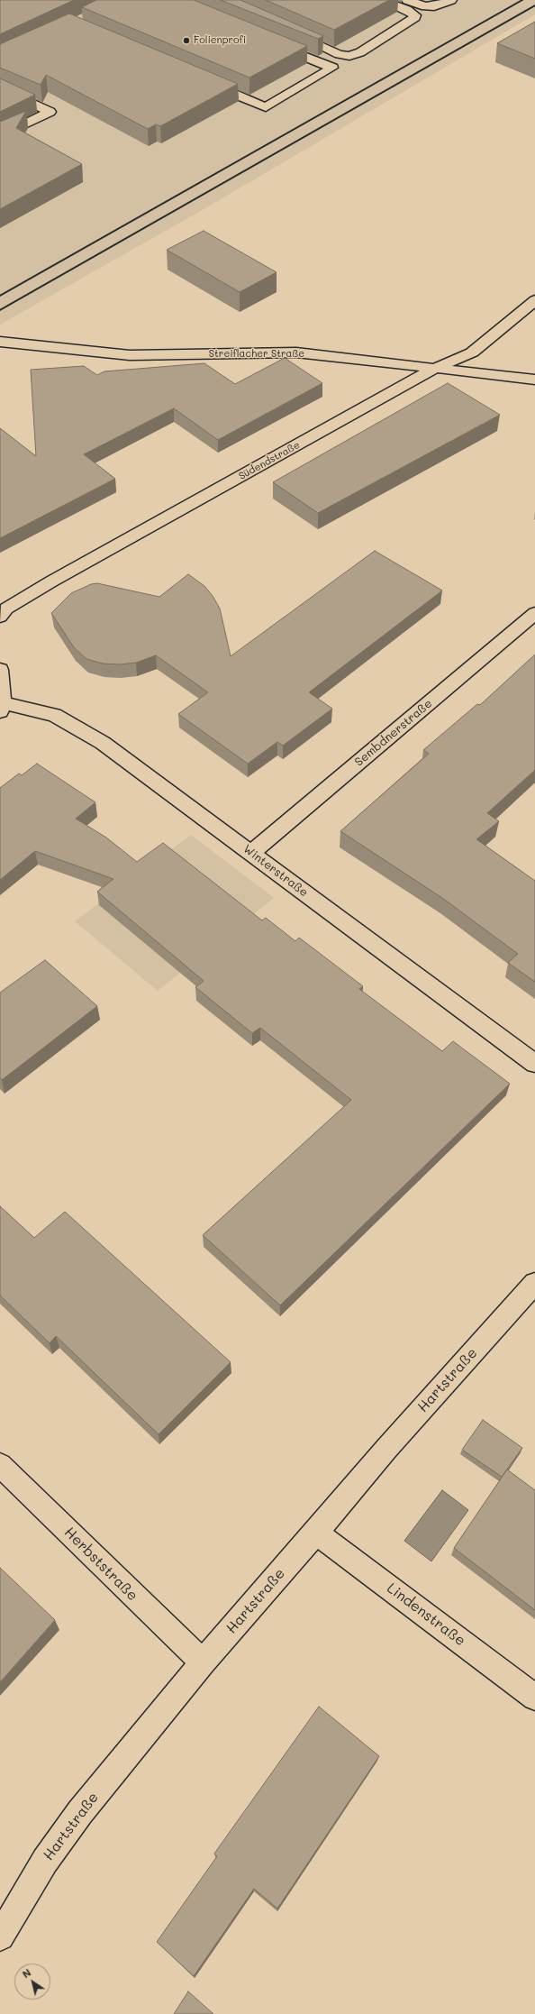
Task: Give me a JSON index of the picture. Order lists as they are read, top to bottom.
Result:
{
  "streets": {
    "street": [
      "Streiflacher Straße",
      "Südendstraße",
      "Sembdnerstraße",
      "Winterstraße",
      "Hartstraße",
      "Herbststraße",
      "Lindenstraße"
    ]
  },
  "crossings": [
    ["Streiflacher Straße", "Südendstraße"],
    ["Sembdnerstraße", "Winterstraße"],
    ["Hartstraße", "Herbststraße"],
    ["Hartstraße", "Lindenstraße"]
  ],
  "places": ["Folienprofi"],
  "north": "top left"
}
